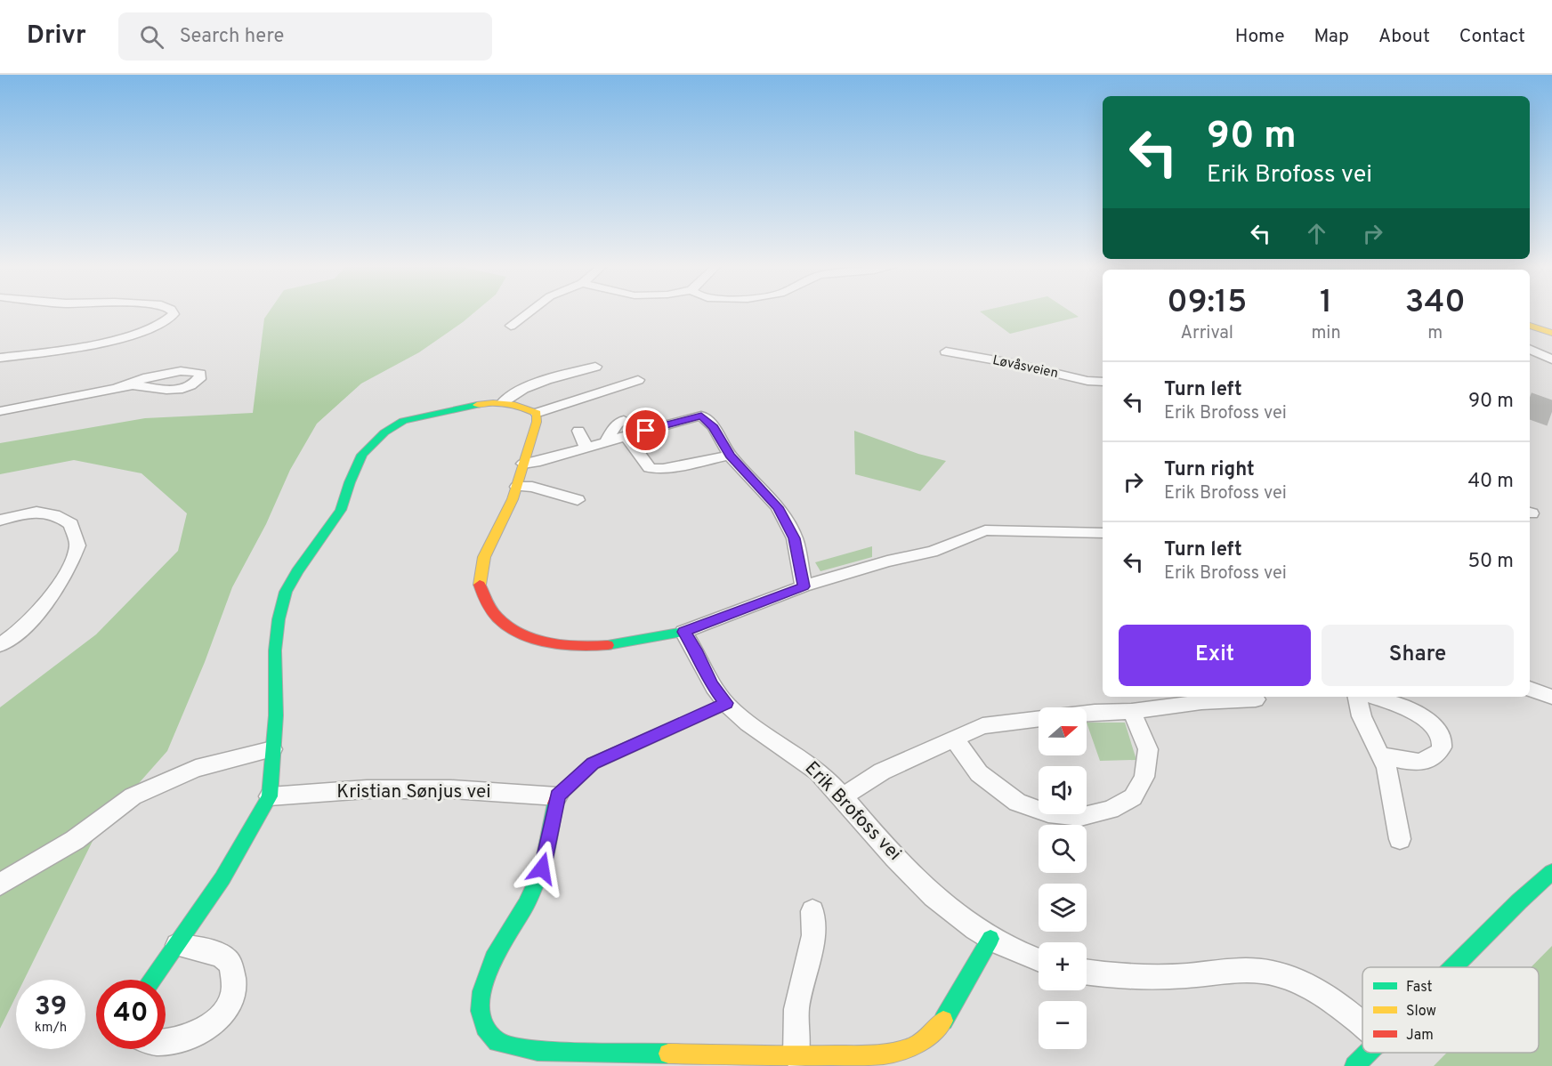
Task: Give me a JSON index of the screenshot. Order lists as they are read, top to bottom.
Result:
{
  "streets": {
    "street": ["Løvåsveien", "Kristian Sønjus vei", "Erik Brofoss vei"]
  },
  "legend": ["Fast", "Slow", "Jam"],
  "north": "right",
  "page": {
    "header": "Drivr",
    "search": "Search here",
    "nav": [
      "Home",
      "Map",
      "About",
      "Contact"
    ],
    "turn": ["90 m", "Erik Brofoss vei"],
    "eta": [
      "09:15",
      "Arrival",
      "1",
      "min",
      "340",
      "m"
    ],
    "list": [
      {
        "name": "Turn left",
        "note": "Erik Brofoss vei",
        "value": "90 m"
      },
      {
        "name": "Turn right",
        "note": "Erik Brofoss vei",
        "value": "40 m"
      },
      {
        "name": "Turn left",
        "note": "Erik Brofoss vei",
        "value": "50 m"
      }
    ],
    "buttons": ["Exit", "Share"],
    "map_buttons": ["+", "−"],
    "speed": "39 km/h",
    "limit": "40"
  }
}
